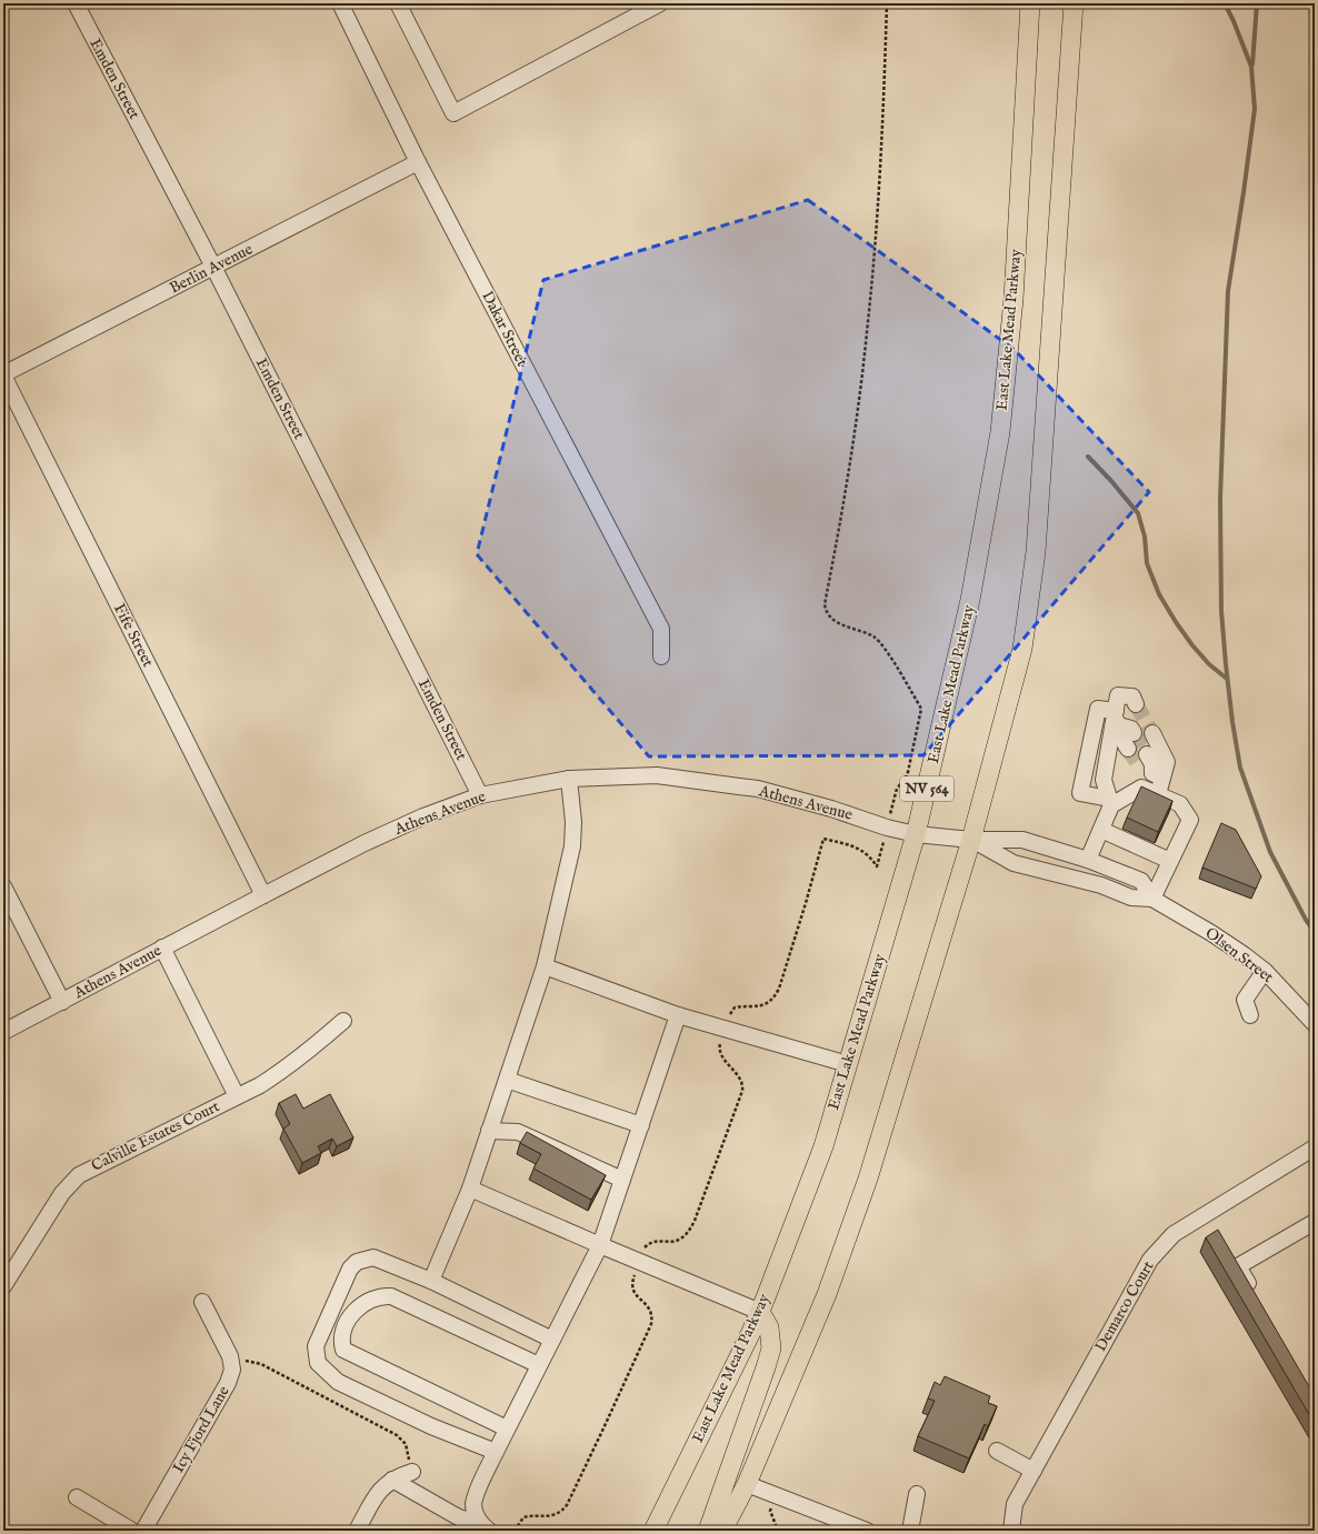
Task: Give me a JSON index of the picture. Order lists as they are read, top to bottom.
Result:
{
  "streets": {
    "main road": ["East Lake Mead Parkway", "NV 564"],
    "street": [
      "Emden Street",
      "Berlin Avenue",
      "Dakar Street",
      "Fife Street",
      "Athens Avenue",
      "Olsen Street",
      "Calville Estates Court",
      "Demarco Court",
      "Icy Fjord Lane"
    ]
  },
  "crossings": [
    ["Emden Street", "Berlin Avenue"],
    ["Emden Street", "Athens Avenue"],
    ["Berlin Avenue", "Dakar Street"],
    ["Berlin Avenue", "Fife Street"],
    ["East Lake Mead Parkway", "Athens Avenue"],
    ["Fife Street", "Athens Avenue"],
    ["Athens Avenue", "Olsen Street"]
  ]
}
